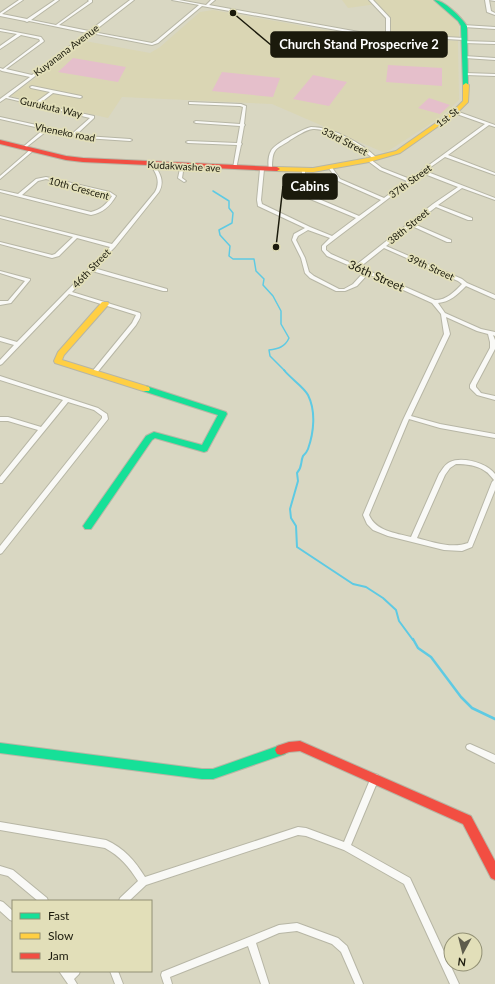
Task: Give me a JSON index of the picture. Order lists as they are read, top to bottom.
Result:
{
  "streets": {
    "street": [
      "Kuyanana Avenue",
      "Gurukuta Way",
      "1st St",
      "Vheneko road",
      "33rd Street",
      "Kudakwashe ave",
      "37th Street",
      "10th Crescent",
      "38th Street",
      "39th Street",
      "46th Street",
      "36th Street"
    ]
  },
  "crossings": [
    ["Kuyanana Avenue", "Gurukuta Way"],
    ["Gurukuta Way", "Vheneko road"],
    ["1st St", "33rd Street"],
    ["1st St", "Kudakwashe ave"],
    ["33rd Street", "Kudakwashe ave"],
    ["33rd Street", "37th Street"],
    ["Kudakwashe ave", "46th Street"],
    ["37th Street", "36th Street"],
    ["38th Street", "39th Street"],
    ["38th Street", "36th Street"],
    ["39th Street", "36th Street"]
  ],
  "places": ["Church Stand Prospecrive 2", "Cabins"],
  "legend": ["Fast", "Slow", "Jam"],
  "north": "bottom"
}
